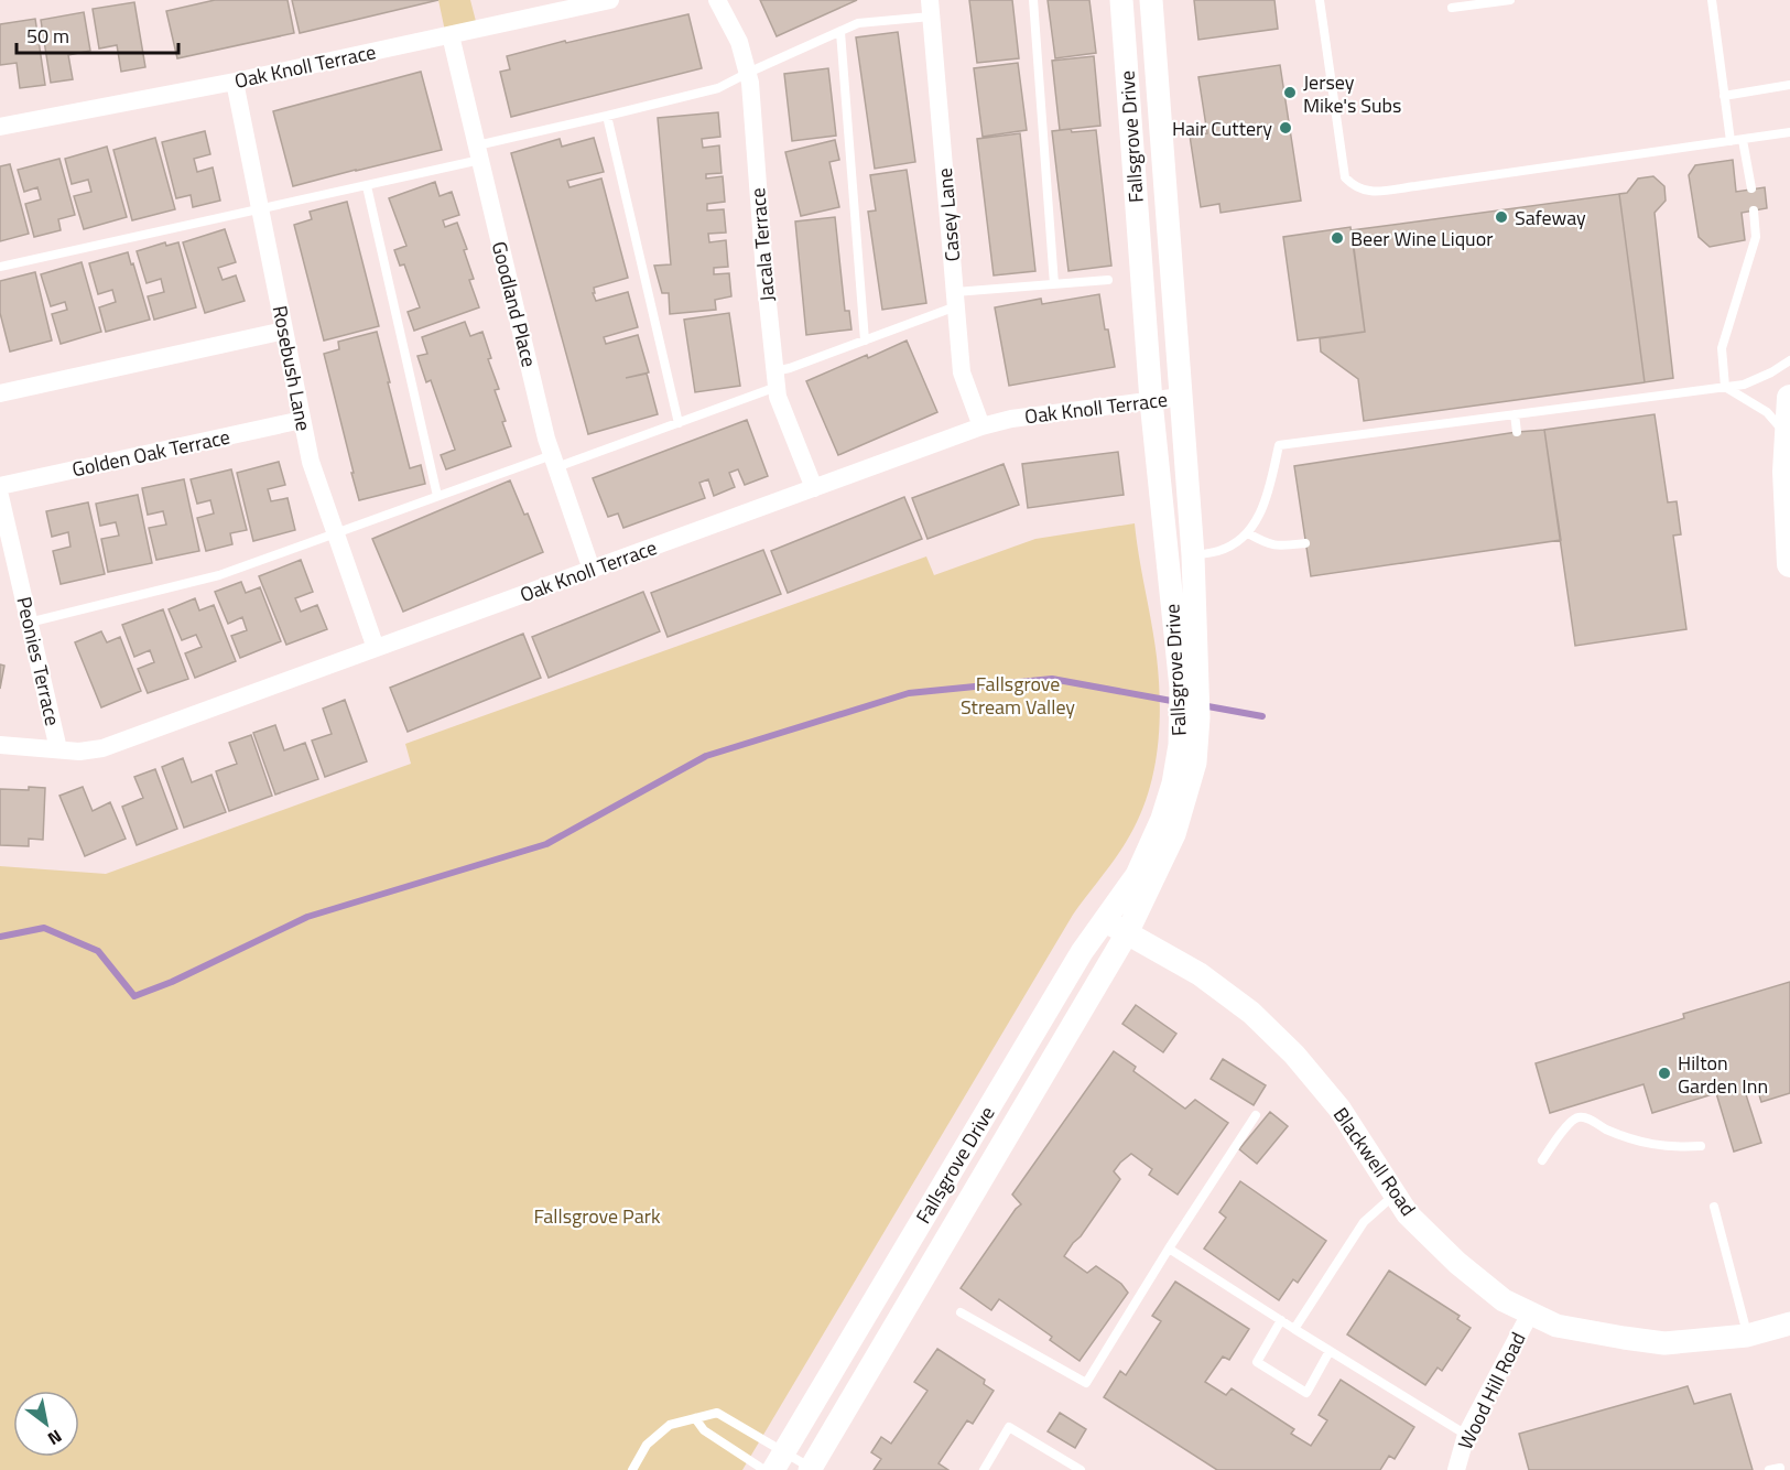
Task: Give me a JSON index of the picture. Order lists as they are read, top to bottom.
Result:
{
  "streets": {
    "street": [
      "Oak Knoll Terrace",
      "Fallsgrove Drive",
      "Casey Lane",
      "Jacala Terrace",
      "Goodland Place",
      "Rosebush Lane",
      "Golden Oak Terrace",
      "Peonies Terrace",
      "Blackwell Road",
      "Wood Hill Road"
    ]
  },
  "crossings": [
    ["Oak Knoll Terrace", "Fallsgrove Drive"],
    ["Oak Knoll Terrace", "Casey Lane"],
    ["Oak Knoll Terrace", "Jacala Terrace"],
    ["Oak Knoll Terrace", "Goodland Place"],
    ["Oak Knoll Terrace", "Rosebush Lane"],
    ["Oak Knoll Terrace", "Peonies Terrace"],
    ["Fallsgrove Drive", "Blackwell Road"],
    ["Rosebush Lane", "Golden Oak Terrace"],
    ["Blackwell Road", "Wood Hill Road"]
  ],
  "parks": ["Fallsgrove Stream Valley", "Fallsgrove Park"],
  "places": [
    "Jersey Mike's Subs",
    "Hair Cuttery",
    "Safeway",
    "Beer Wine Liquor",
    "Hilton Garden Inn"
  ],
  "scale_bar": "50 m",
  "north": "bottom right"
}
